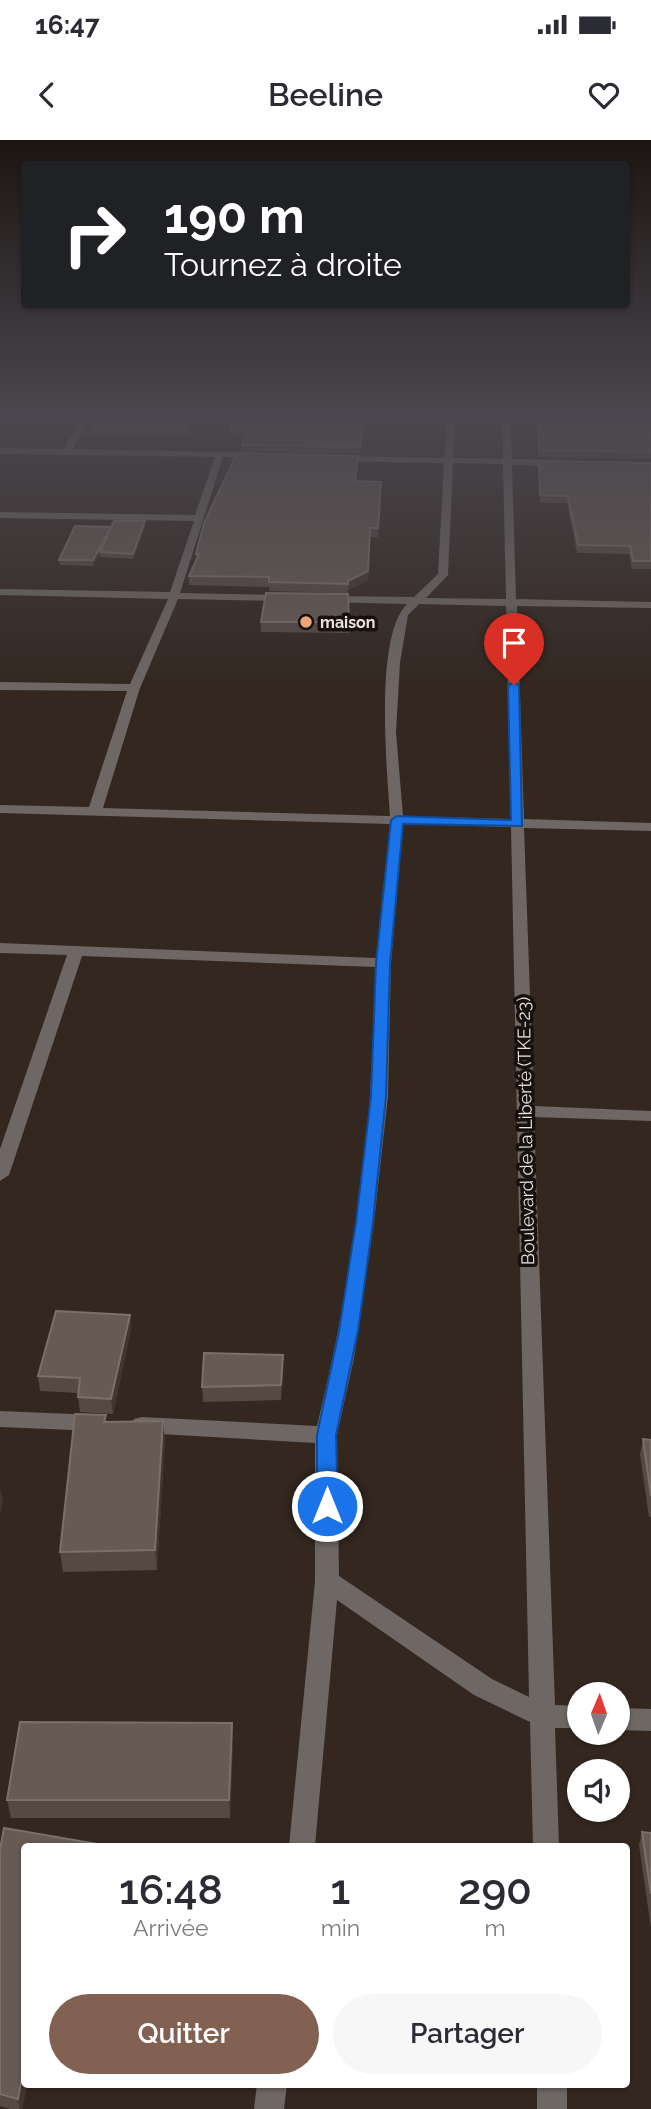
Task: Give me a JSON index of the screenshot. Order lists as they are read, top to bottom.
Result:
{
  "streets": {
    "street": ["Boulevard de la Liberté (TKE-23)"]
  },
  "places": ["maison"],
  "north": "top",
  "page": {
    "status": "16:47",
    "header": "Beeline",
    "turn": ["190 m", "Tournez à droite"],
    "eta": [
      "16:48",
      "Arrivée",
      "1",
      "min",
      "290",
      "m"
    ],
    "buttons": ["Quitter", "Partager"]
  }
}
